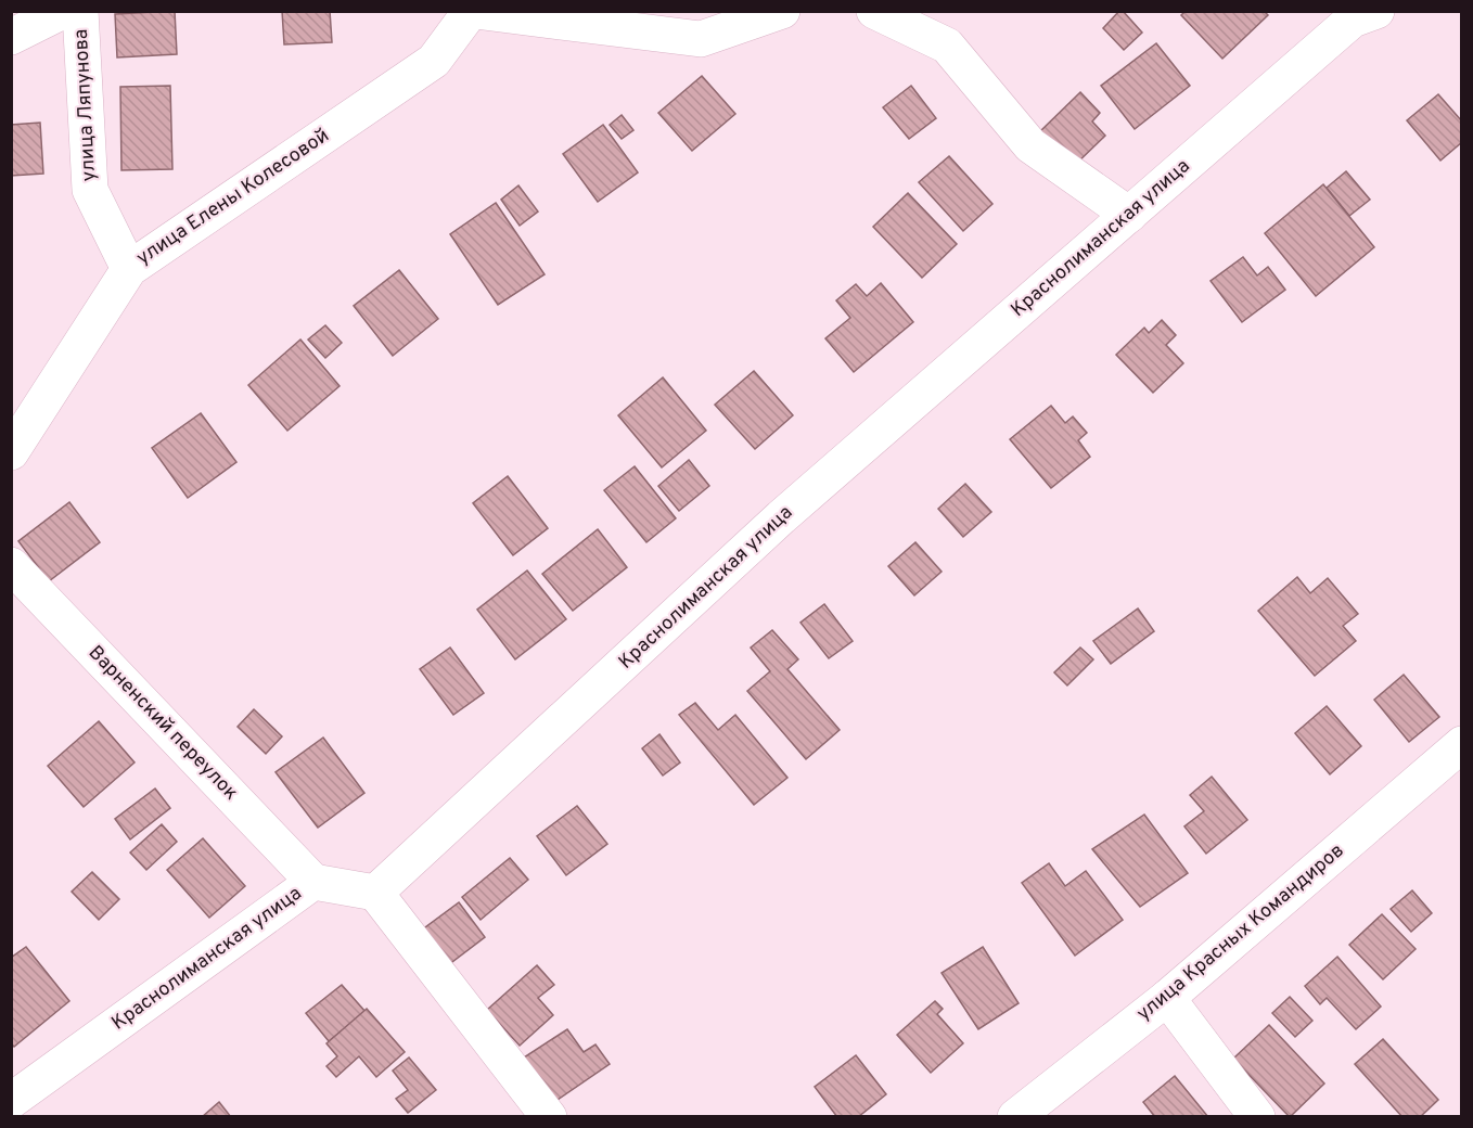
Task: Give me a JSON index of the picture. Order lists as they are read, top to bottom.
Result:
{
  "streets": {
    "street": [
      "улица Ляпунова",
      "улица Елены Колесовой",
      "Краснолиманская улица",
      "Варненский переулок",
      "улица Красных Командиров"
    ]
  },
  "crossings": [
    ["улица Ляпунова", "улица Елены Колесовой"],
    ["Краснолиманская улица", "Варненский переулок"]
  ]
}
